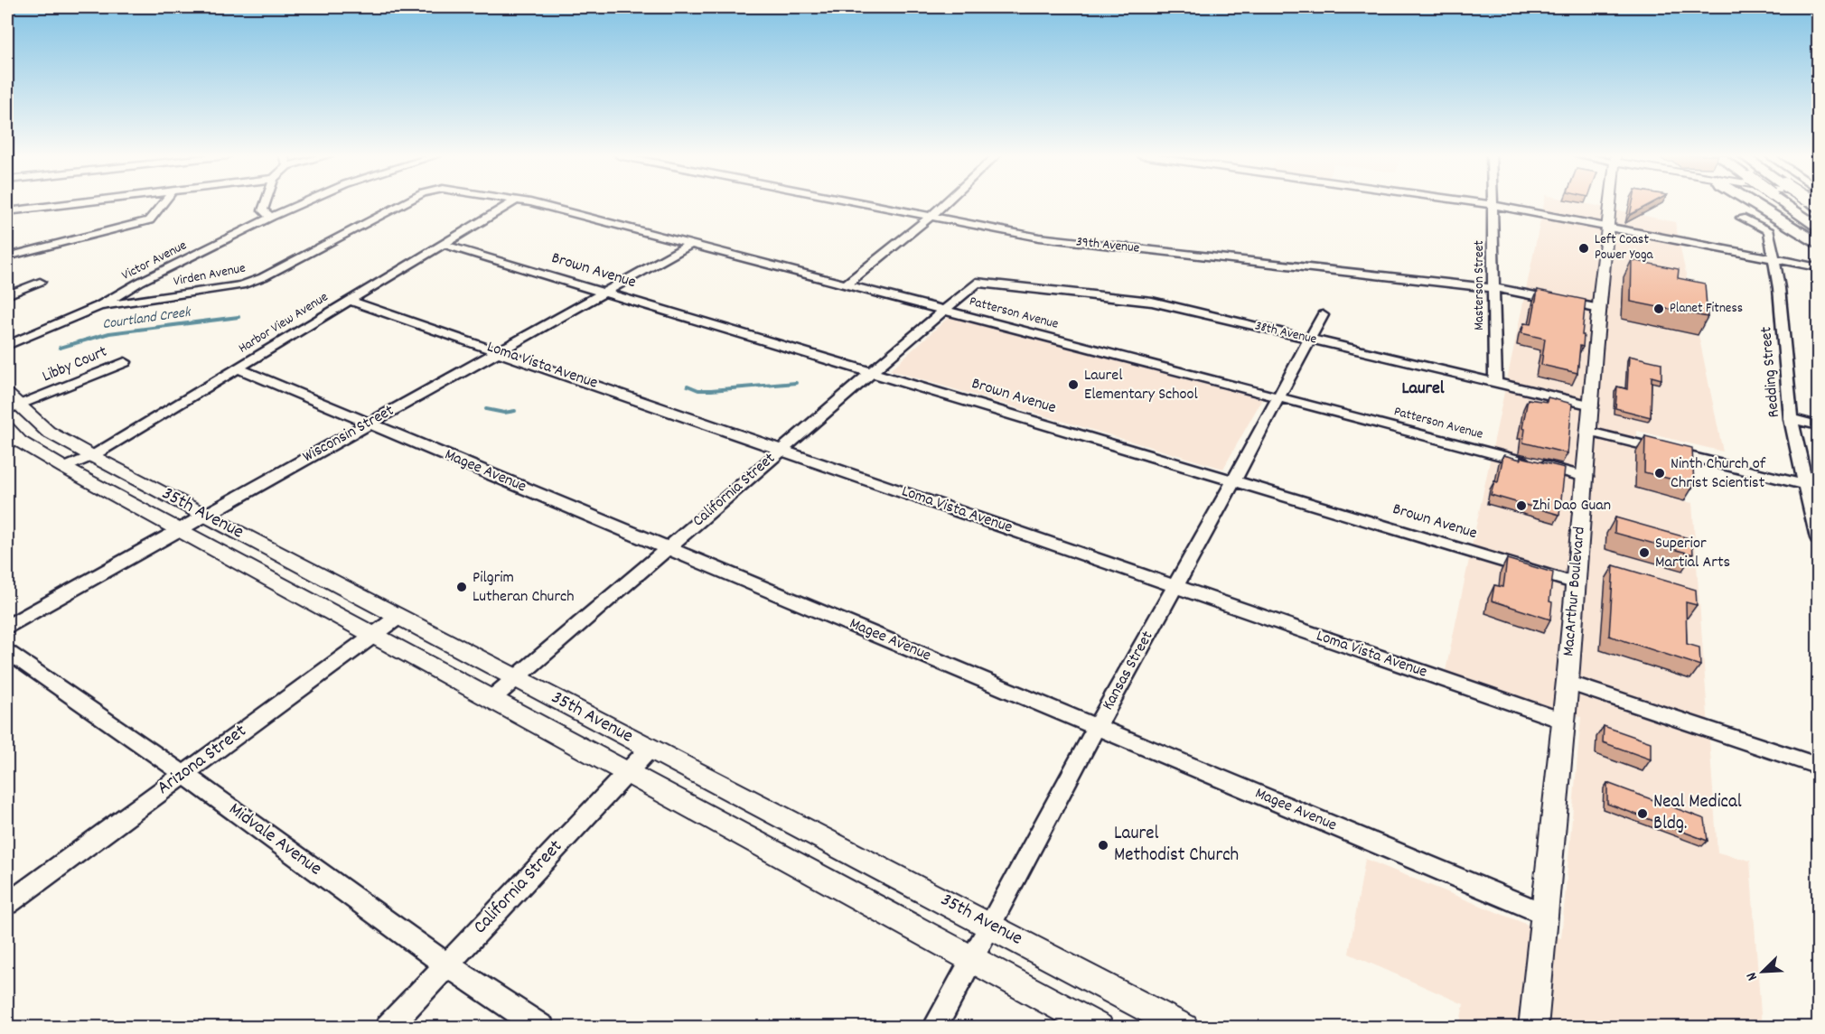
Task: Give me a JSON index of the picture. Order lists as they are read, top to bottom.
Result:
{
  "streets": {
    "main road": ["35th Avenue", "MacArthur Boulevard"],
    "street": [
      "39th Avenue",
      "Victor Avenue",
      "Brown Avenue",
      "Virden Avenue",
      "Masterson Street",
      "Patterson Avenue",
      "Harbor View Avenue",
      "38th Avenue",
      "Libby Court",
      "Loma Vista Avenue",
      "Redding Street",
      "Wisconsin Street",
      "Magee Avenue",
      "California Street",
      "Kansas Street",
      "Arizona Street",
      "Midvale Avenue"
    ]
  },
  "crossings": [
    ["39th Avenue", "Masterson Street"],
    ["39th Avenue", "MacArthur Boulevard"],
    ["Victor Avenue", "Virden Avenue"],
    ["Brown Avenue", "Harbor View Avenue"],
    ["Brown Avenue", "Wisconsin Street"],
    ["Brown Avenue", "California Street"],
    ["Brown Avenue", "MacArthur Boulevard"],
    ["Brown Avenue", "Kansas Street"],
    ["Masterson Street", "38th Avenue"],
    ["Patterson Avenue", "Wisconsin Street"],
    ["Patterson Avenue", "California Street"],
    ["Patterson Avenue", "MacArthur Boulevard"],
    ["Patterson Avenue", "Kansas Street"],
    ["Harbor View Avenue", "Loma Vista Avenue"],
    ["Harbor View Avenue", "Magee Avenue"],
    ["Harbor View Avenue", "35th Avenue"],
    ["38th Avenue", "California Street"],
    ["38th Avenue", "MacArthur Boulevard"],
    ["38th Avenue", "Kansas Street"],
    ["Libby Court", "35th Avenue"],
    ["Loma Vista Avenue", "Wisconsin Street"],
    ["Loma Vista Avenue", "California Street"],
    ["Loma Vista Avenue", "MacArthur Boulevard"],
    ["Loma Vista Avenue", "Kansas Street"],
    ["Wisconsin Street", "Magee Avenue"],
    ["Wisconsin Street", "35th Avenue"],
    ["Magee Avenue", "California Street"],
    ["Magee Avenue", "MacArthur Boulevard"],
    ["Magee Avenue", "Kansas Street"],
    ["California Street", "35th Avenue"],
    ["California Street", "Midvale Avenue"],
    ["35th Avenue", "Kansas Street"],
    ["35th Avenue", "Arizona Street"],
    ["Arizona Street", "Midvale Avenue"]
  ],
  "districts": ["Laurel"],
  "water": ["Courtland Creek"],
  "places": [
    "Left Coast Power Yoga",
    "Planet Fitness",
    "Laurel Elementary School",
    "Ninth Church of Christ Scientist",
    "Zhi Dao Guan",
    "Superior Martial Arts",
    "Pilgrim Lutheran Church",
    "Neal Medical Bldg.",
    "Laurel Methodist Church"
  ],
  "north": "bottom left"
}
